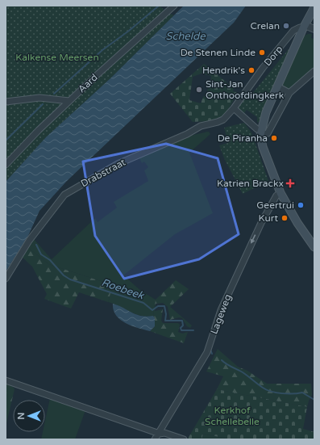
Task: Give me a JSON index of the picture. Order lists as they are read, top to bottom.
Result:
{
  "streets": {
    "street": [
      "Dorp",
      "Aard",
      "Drabstraat",
      "Lageweg"
    ]
  },
  "crossings": [
    ["Dorp", "Drabstraat"]
  ],
  "one_way": ["Lageweg"],
  "water": ["Schelde", "Roebeek"],
  "parks": ["Kalkense Meersen", "Kerkhof Schellebelle"],
  "places": {
    "other": [
      "Crelan",
      "De Stenen Linde",
      "Hendrik's",
      "Sint-Jan Onthoofdingkerk",
      "De Piranha",
      "Geertrui",
      "Kurt"
    ],
    "health": ["Katrien Brackx"]
  },
  "north": "left"
}
